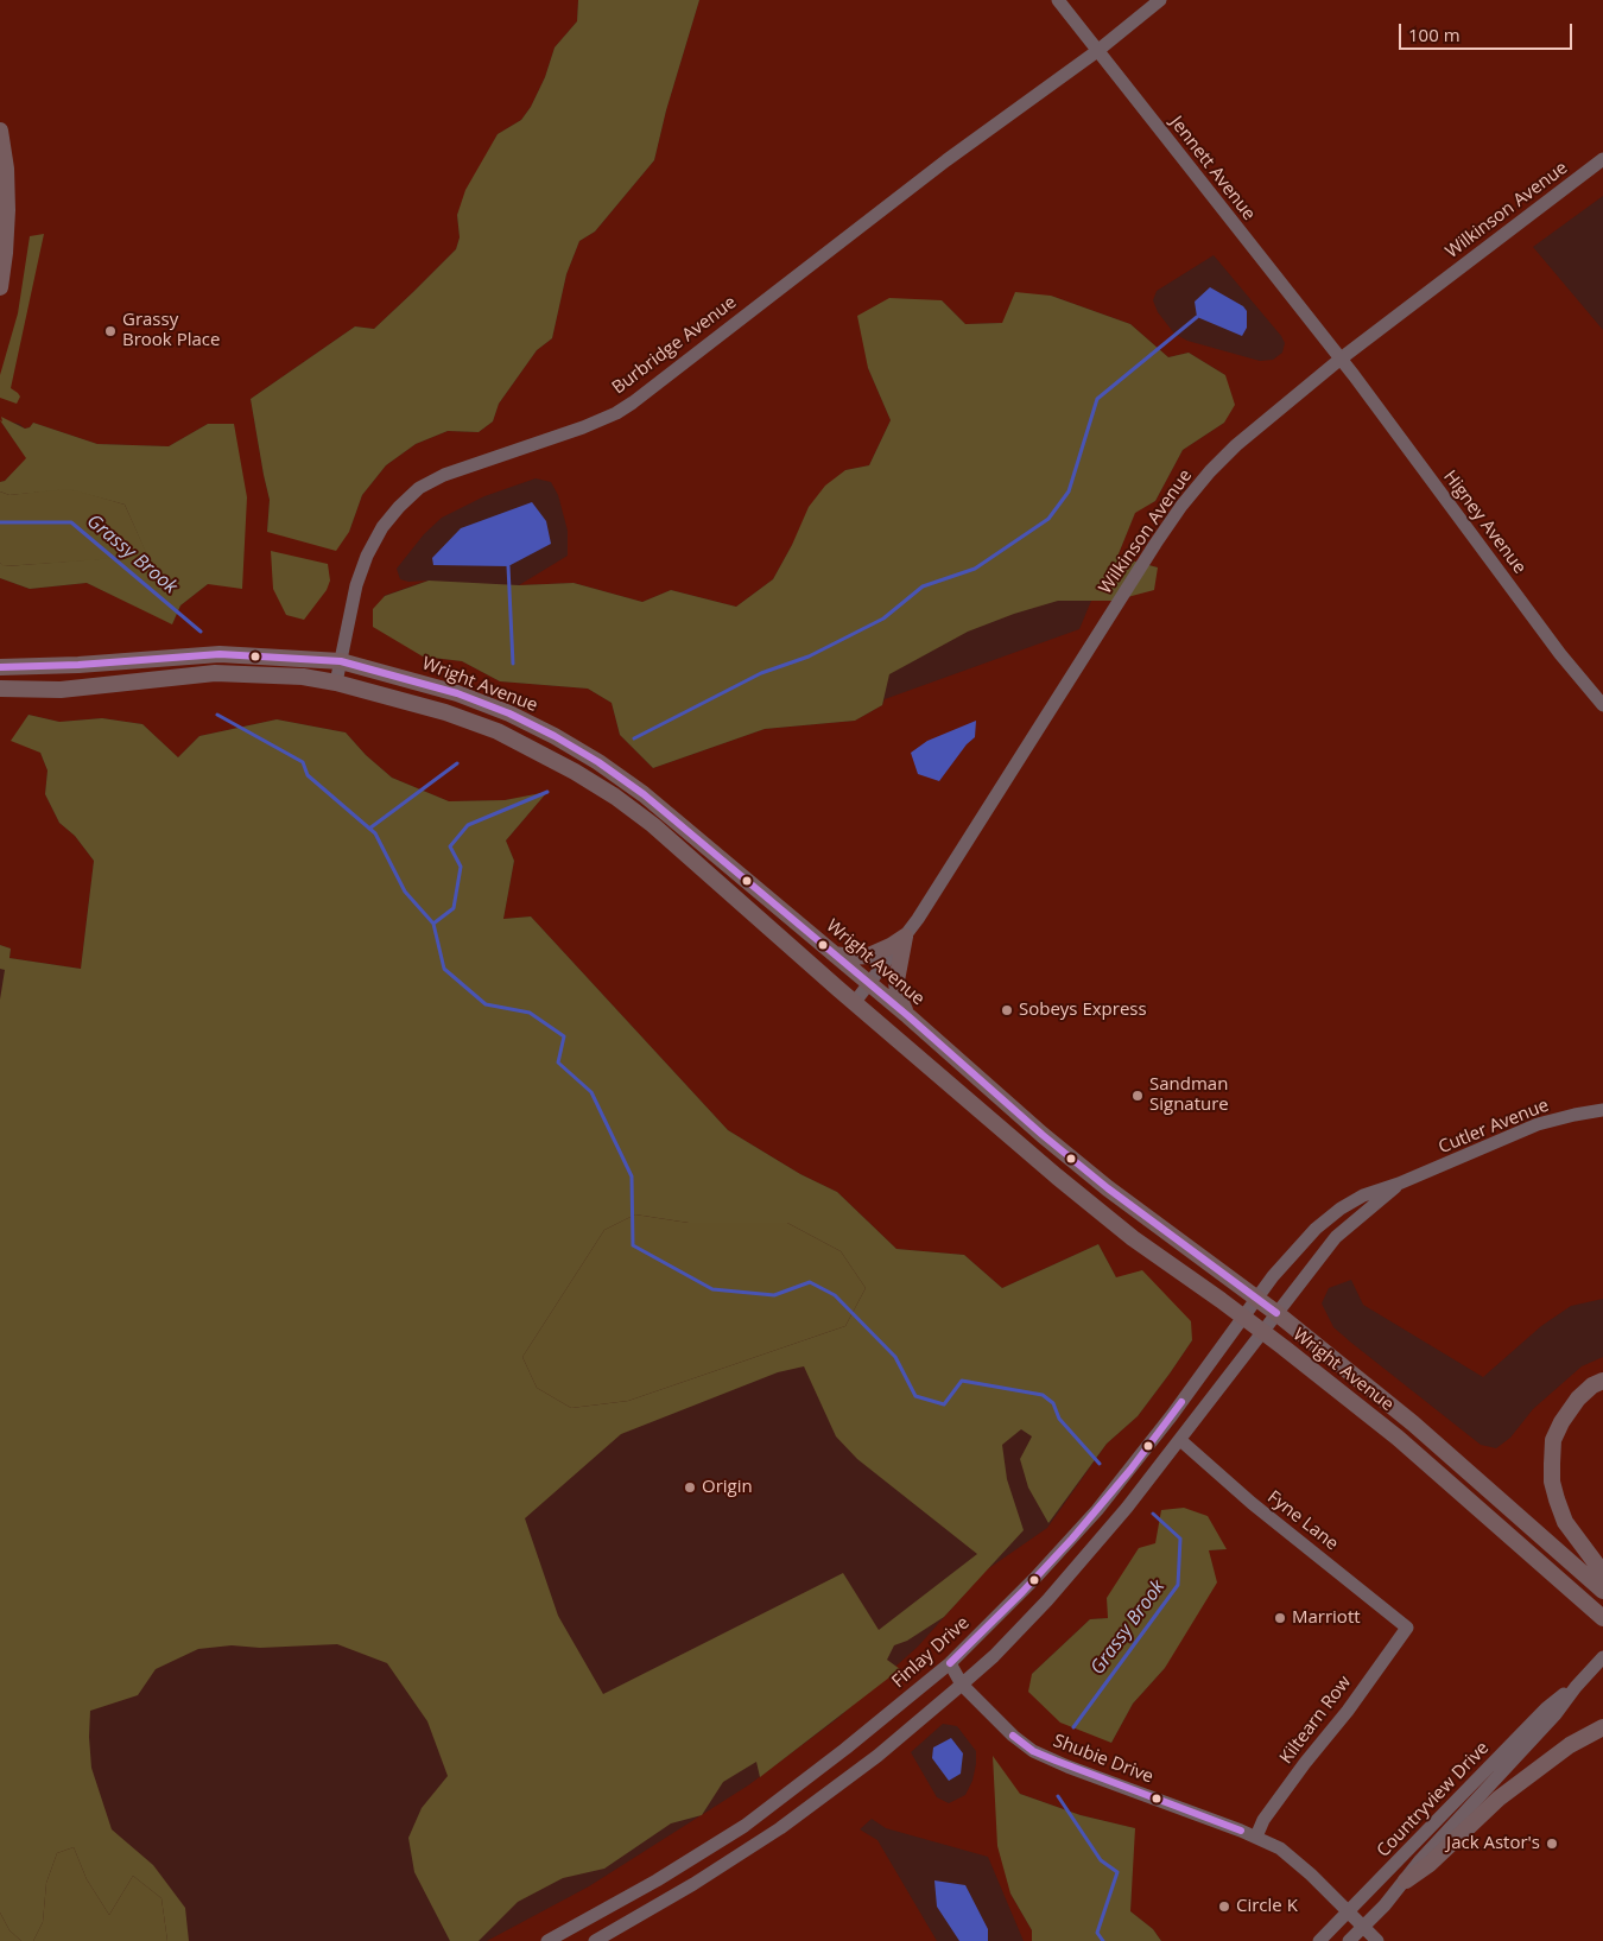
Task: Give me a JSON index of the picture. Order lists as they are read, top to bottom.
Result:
{
  "streets": {
    "main road": ["Wright Avenue"],
    "street": [
      "Jennett Avenue",
      "Wilkinson Avenue",
      "Burbridge Avenue",
      "Higney Avenue",
      "Cutler Avenue",
      "Fyne Lane",
      "Finlay Drive",
      "Kiltearn Row",
      "Shubie Drive",
      "Countryview Drive"
    ]
  },
  "crossings": [
    ["Jennett Avenue", "Wilkinson Avenue"],
    ["Jennett Avenue", "Burbridge Avenue"],
    ["Jennett Avenue", "Higney Avenue"],
    ["Wilkinson Avenue", "Higney Avenue"],
    ["Wilkinson Avenue", "Wright Avenue"],
    ["Burbridge Avenue", "Wright Avenue"],
    ["Wright Avenue", "Cutler Avenue"],
    ["Wright Avenue", "Finlay Drive"],
    ["Cutler Avenue", "Finlay Drive"],
    ["Fyne Lane", "Kiltearn Row"],
    ["Finlay Drive", "Shubie Drive"],
    ["Kiltearn Row", "Shubie Drive"],
    ["Shubie Drive", "Countryview Drive"]
  ],
  "water": ["Grassy Brook"],
  "places": [
    "Grassy Brook Place",
    "Sobeys Express",
    "Sandman Signature",
    "Origin",
    "Marriott",
    "Jack Astor's",
    "Circle K"
  ],
  "scale_bar": "100 m"
}
